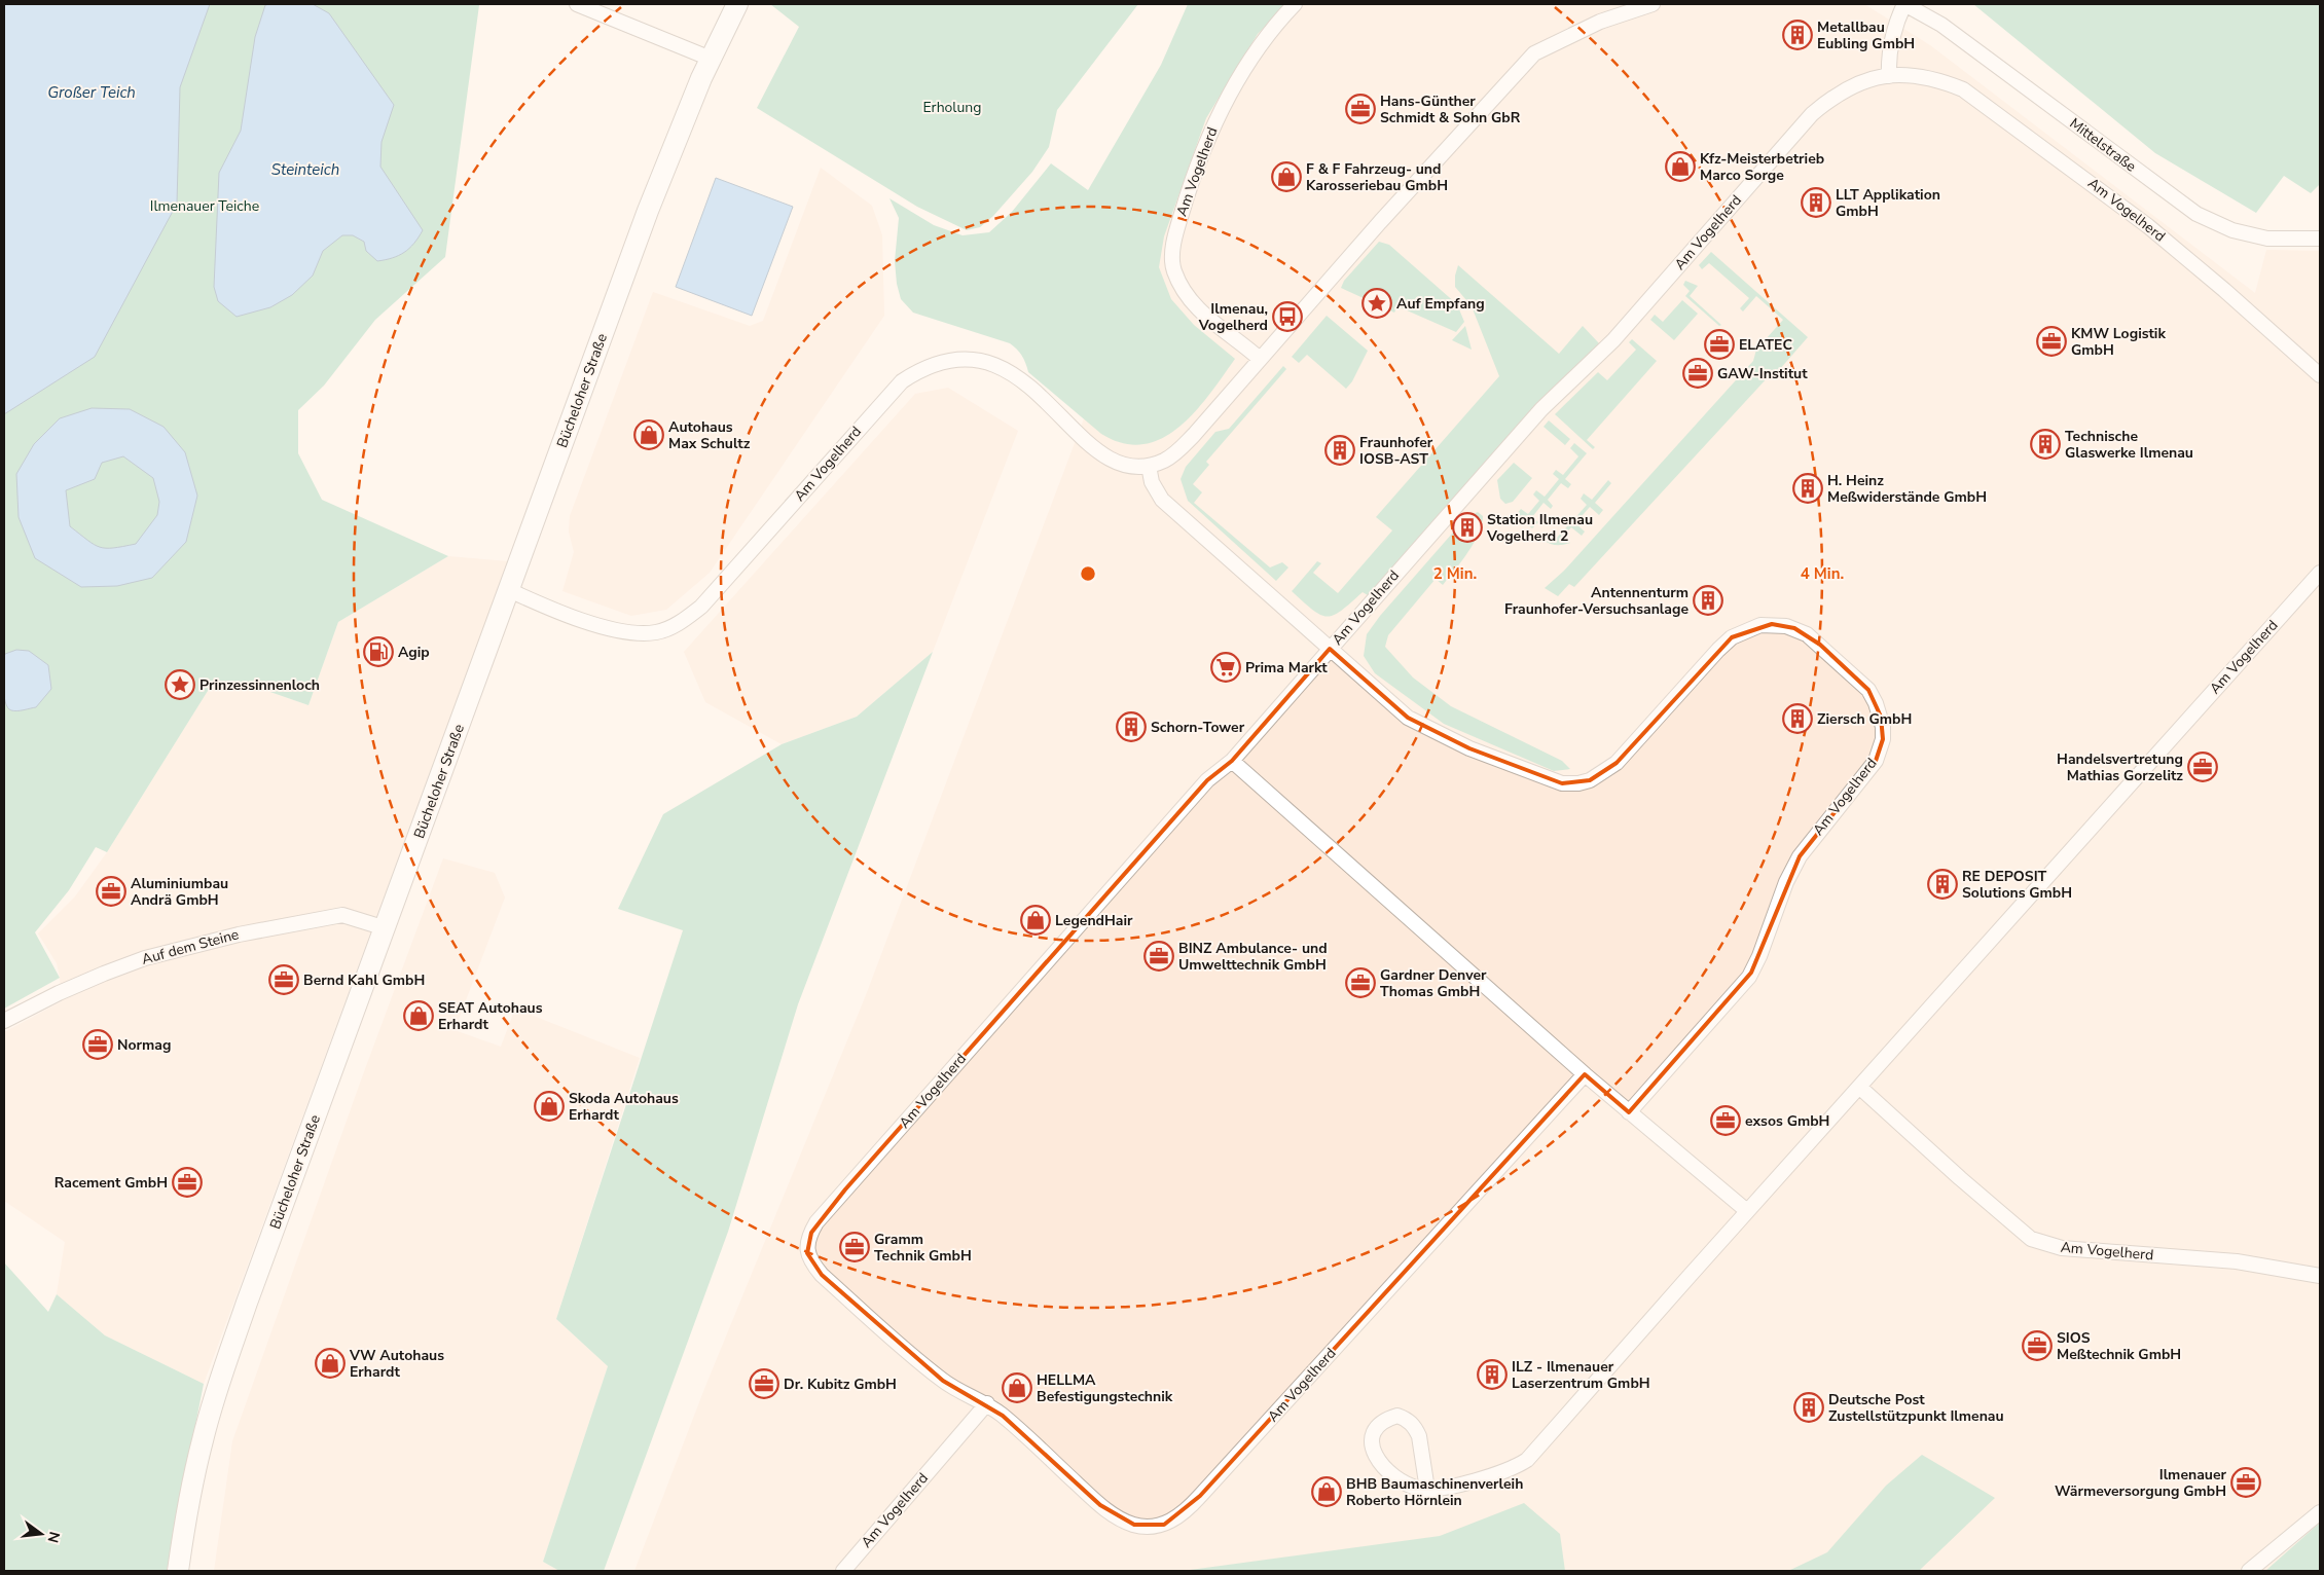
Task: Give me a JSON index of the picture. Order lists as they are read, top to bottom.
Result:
{
  "streets": {
    "main road": ["Bücheloher Straße"],
    "street": ["Mittelstraße", "Am Vogelherd", "Auf dem Steine"]
  },
  "crossings": [
    ["Am Vogelherd", "Bücheloher Straße"],
    ["Bücheloher Straße", "Auf dem Steine"]
  ],
  "water": ["Großer Teich", "Steinteich"],
  "parks": ["Erholung", "Ilmenauer Teiche"],
  "places": {
    "building": [
      "Metallbau Eubling GmbH",
      "LLT Applikation GmbH",
      "Technische Glaswerke Ilmenau",
      "Fraunhofer IOSB-AST",
      "H. Heinz Meßwiderstände GmbH",
      "Station Ilmenau Vogelherd 2",
      "Antennenturm Fraunhofer-Versuchsanlage",
      "Ziersch GmbH",
      "Schorn-Tower",
      "RE DEPOSIT Solutions GmbH",
      "ILZ - Ilmenauer Laserzentrum GmbH",
      "Deutsche Post Zustellstützpunkt Ilmenau"
    ],
    "office": [
      "Hans-Günther Schmidt & Sohn GbR",
      "KMW Logistik GmbH",
      "ELATEC",
      "GAW-Institut",
      "Handelsvertretung Mathias Gorzelitz",
      "Aluminiumbau Andrä GmbH",
      "BINZ Ambulance- und Umwelttechnik GmbH",
      "Bernd Kahl GmbH",
      "Gardner Denver Thomas GmbH",
      "Normag",
      "exsos GmbH",
      "Racement GmbH",
      "Gramm Technik GmbH",
      "SIOS Meßtechnik GmbH",
      "Dr. Kubitz GmbH",
      "Ilmenauer Wärmeversorgung GmbH"
    ],
    "shop": [
      "Kfz-Meisterbetrieb Marco Sorge",
      "F & F Fahrzeug- und Karosseriebau GmbH",
      "Autohaus Max Schultz",
      "LegendHair",
      "SEAT Autohaus Erhardt",
      "Skoda Autohaus Erhardt",
      "VW Autohaus Erhardt",
      "HELLMA Befestigungstechnik",
      "BHB Baumaschinenverleih Roberto Hörnlein"
    ],
    "place": ["Auf Empfang", "Prinzessinnenloch"],
    "bus stop": ["Ilmenau, Vogelherd"],
    "fuel station": ["Agip"],
    "supermarket": ["Prima Markt"]
  },
  "north": "right",
  "rings": ["2 Min.", "4 Min."]
}
